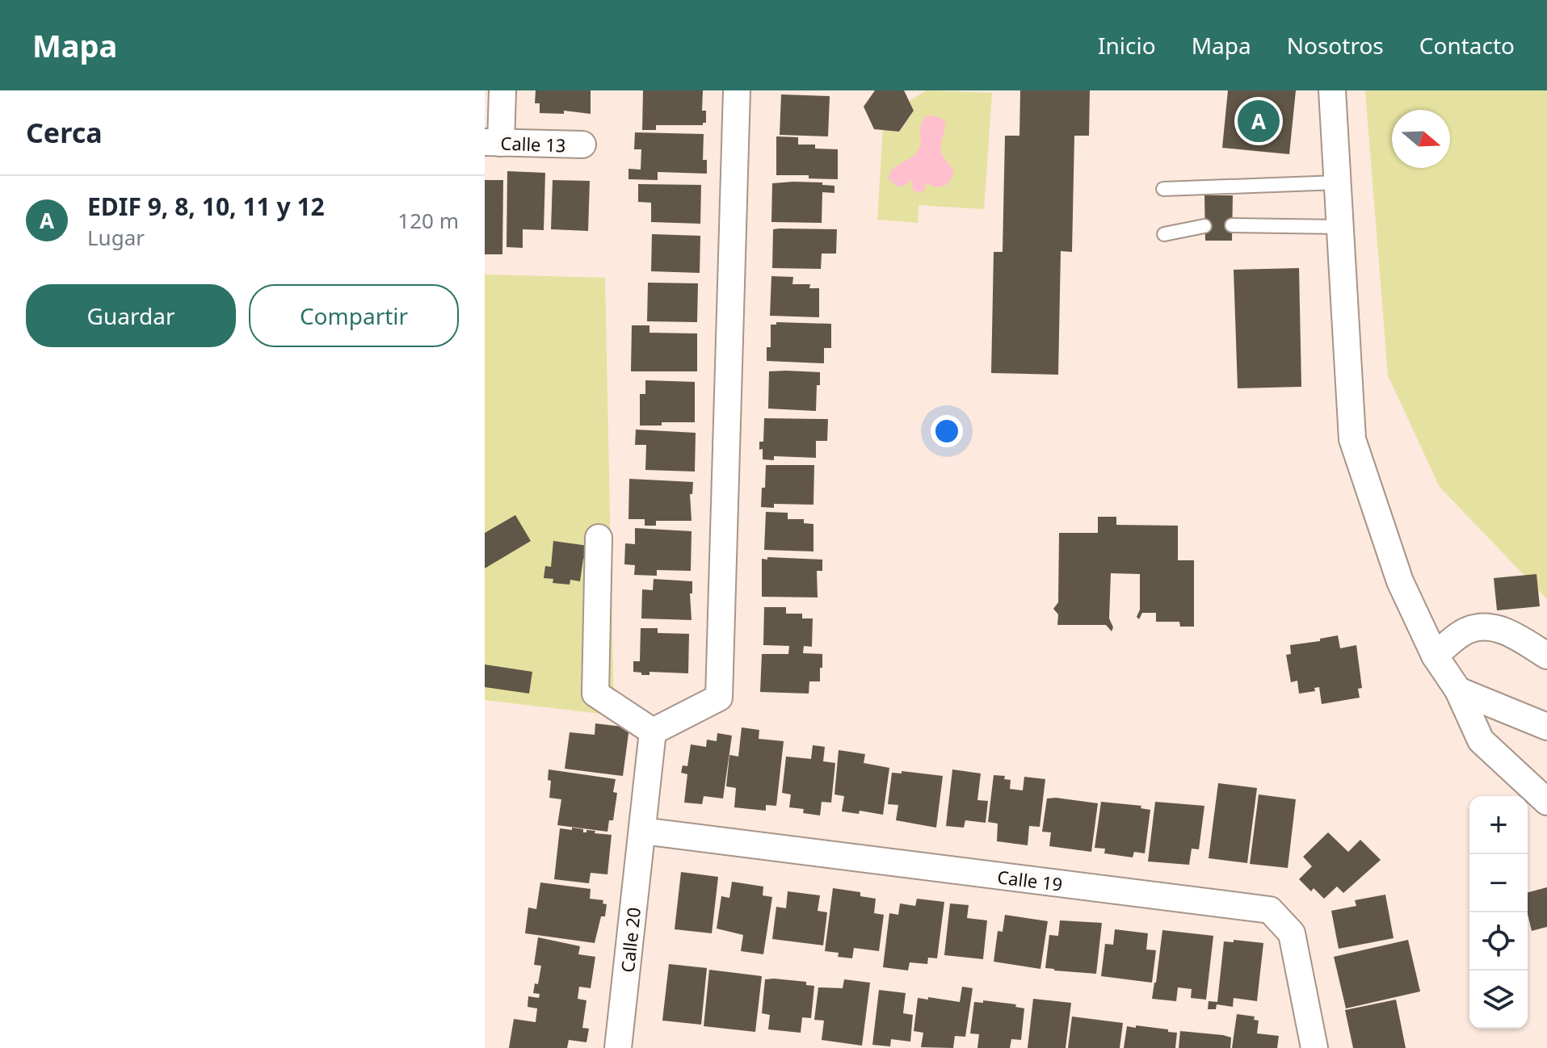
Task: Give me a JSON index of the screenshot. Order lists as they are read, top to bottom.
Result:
{
  "streets": {
    "street": ["Calle 13", "Calle 19", "Calle 20"]
  },
  "crossings": [
    ["Calle 19", "Calle 20"]
  ],
  "north": "right",
  "page": {
    "header": "Mapa",
    "nav": [
      "Inicio",
      "Mapa",
      "Nosotros",
      "Contacto"
    ],
    "heading": "Cerca",
    "pins": "A",
    "list": [
      {
        "mark": "A",
        "name": "EDIF 9, 8, 10, 11 y 12",
        "note": "Lugar",
        "value": "120 m"
      }
    ],
    "buttons": ["Guardar", "Compartir"],
    "map_buttons": ["+", "−"]
  }
}
